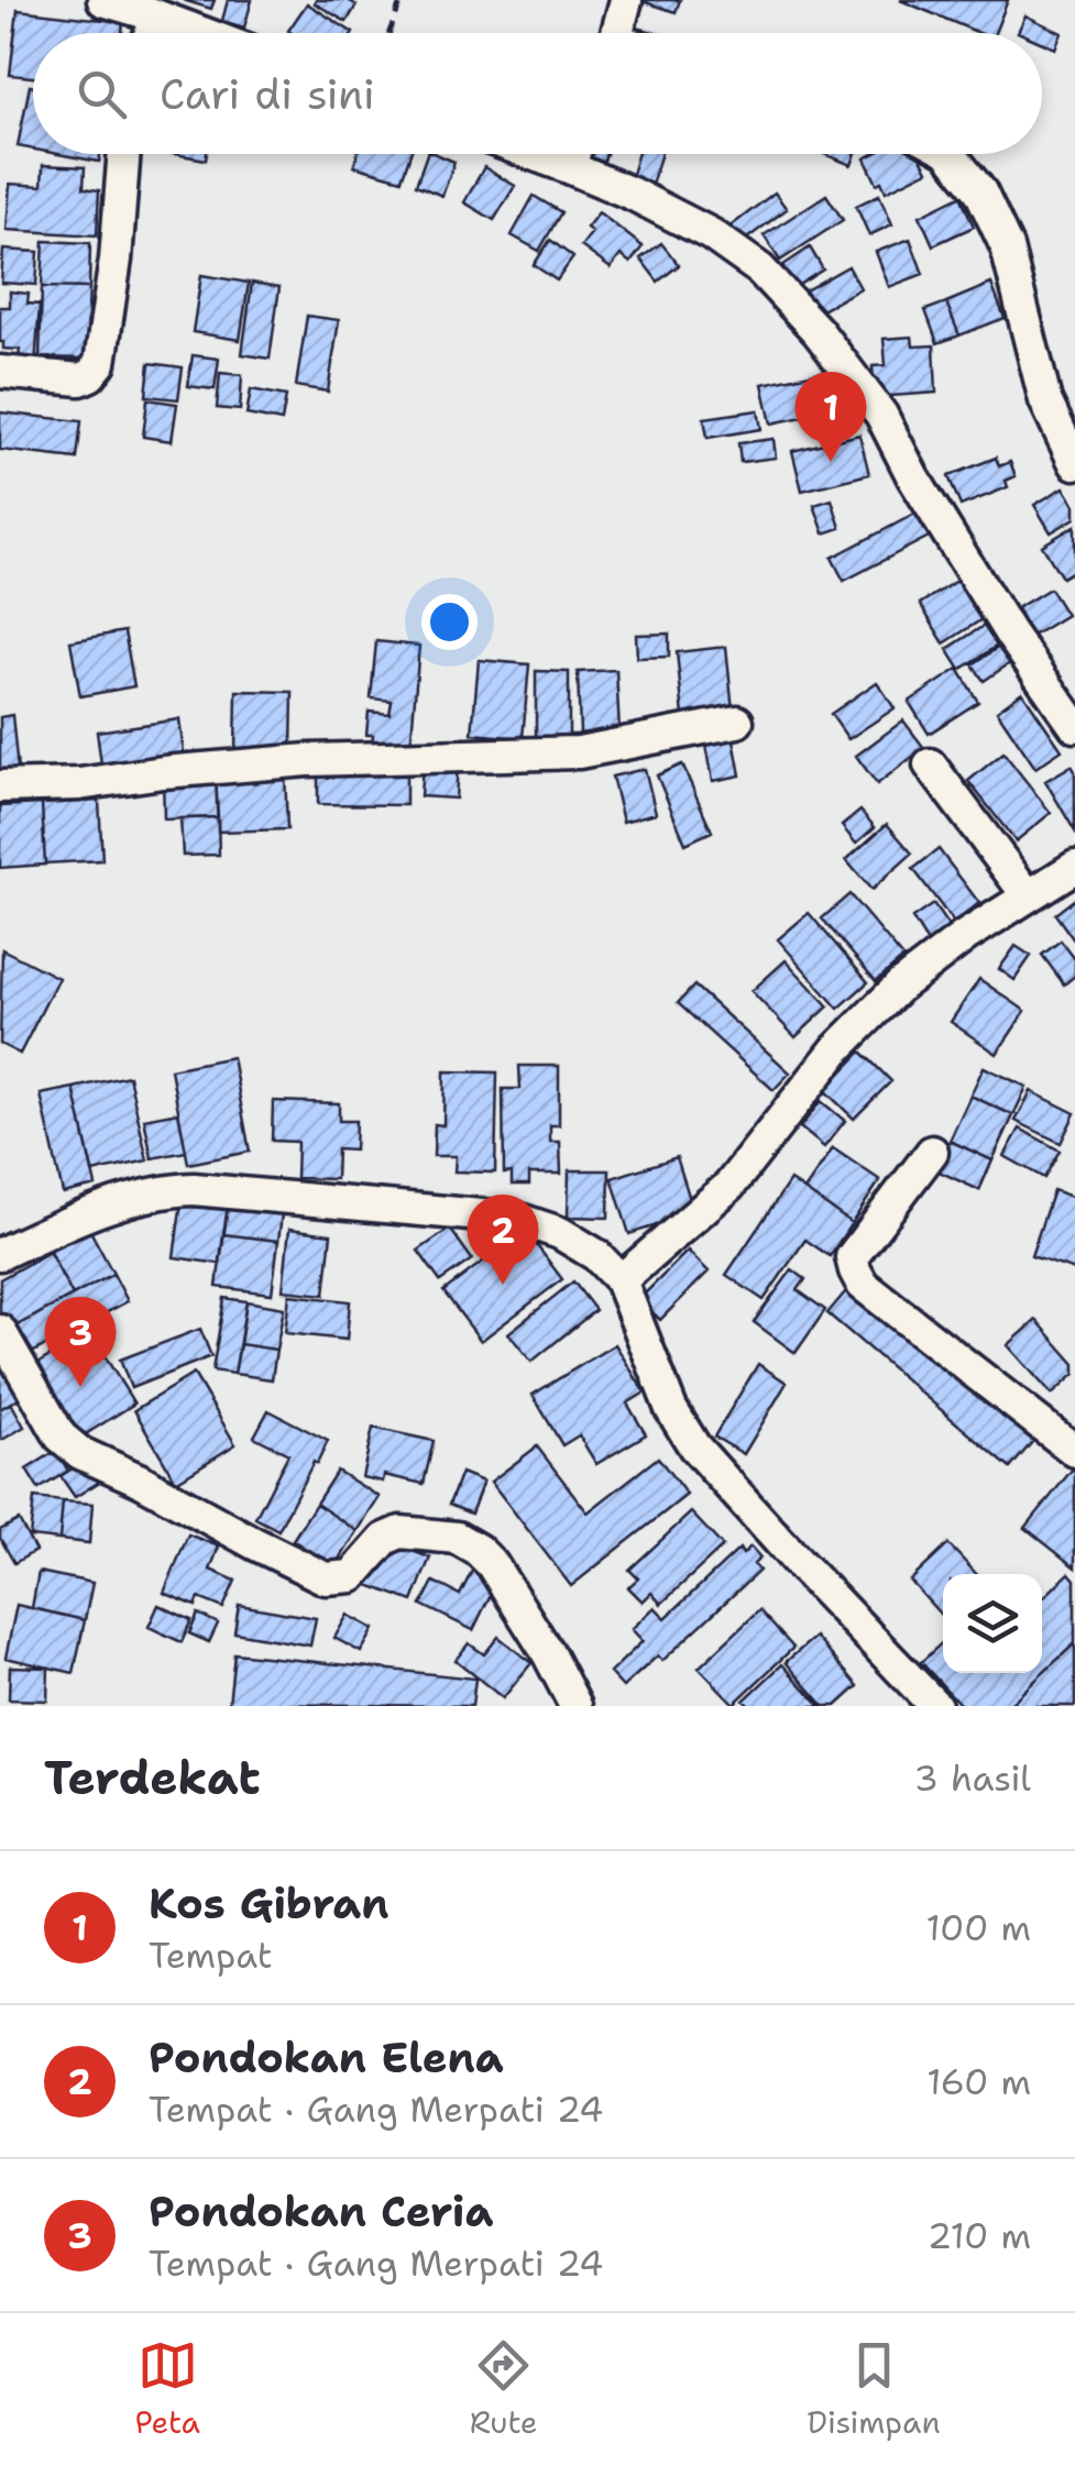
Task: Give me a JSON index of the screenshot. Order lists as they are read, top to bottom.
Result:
{
  "page": {
    "search": "Cari di sini",
    "pins": ["1", "2", "3"],
    "heading": ["Terdekat", "3 hasil"],
    "list": [
      {
        "mark": "1",
        "name": "Kos Gibran",
        "note": "Tempat",
        "value": "100 m"
      },
      {
        "mark": "2",
        "name": "Pondokan Elena",
        "note": "Tempat · Gang Merpati 24",
        "value": "160 m"
      },
      {
        "mark": "3",
        "name": "Pondokan Ceria",
        "note": "Tempat · Gang Merpati 24",
        "value": "210 m"
      }
    ],
    "nav": ["Peta", "Rute", "Disimpan"]
  }
}
